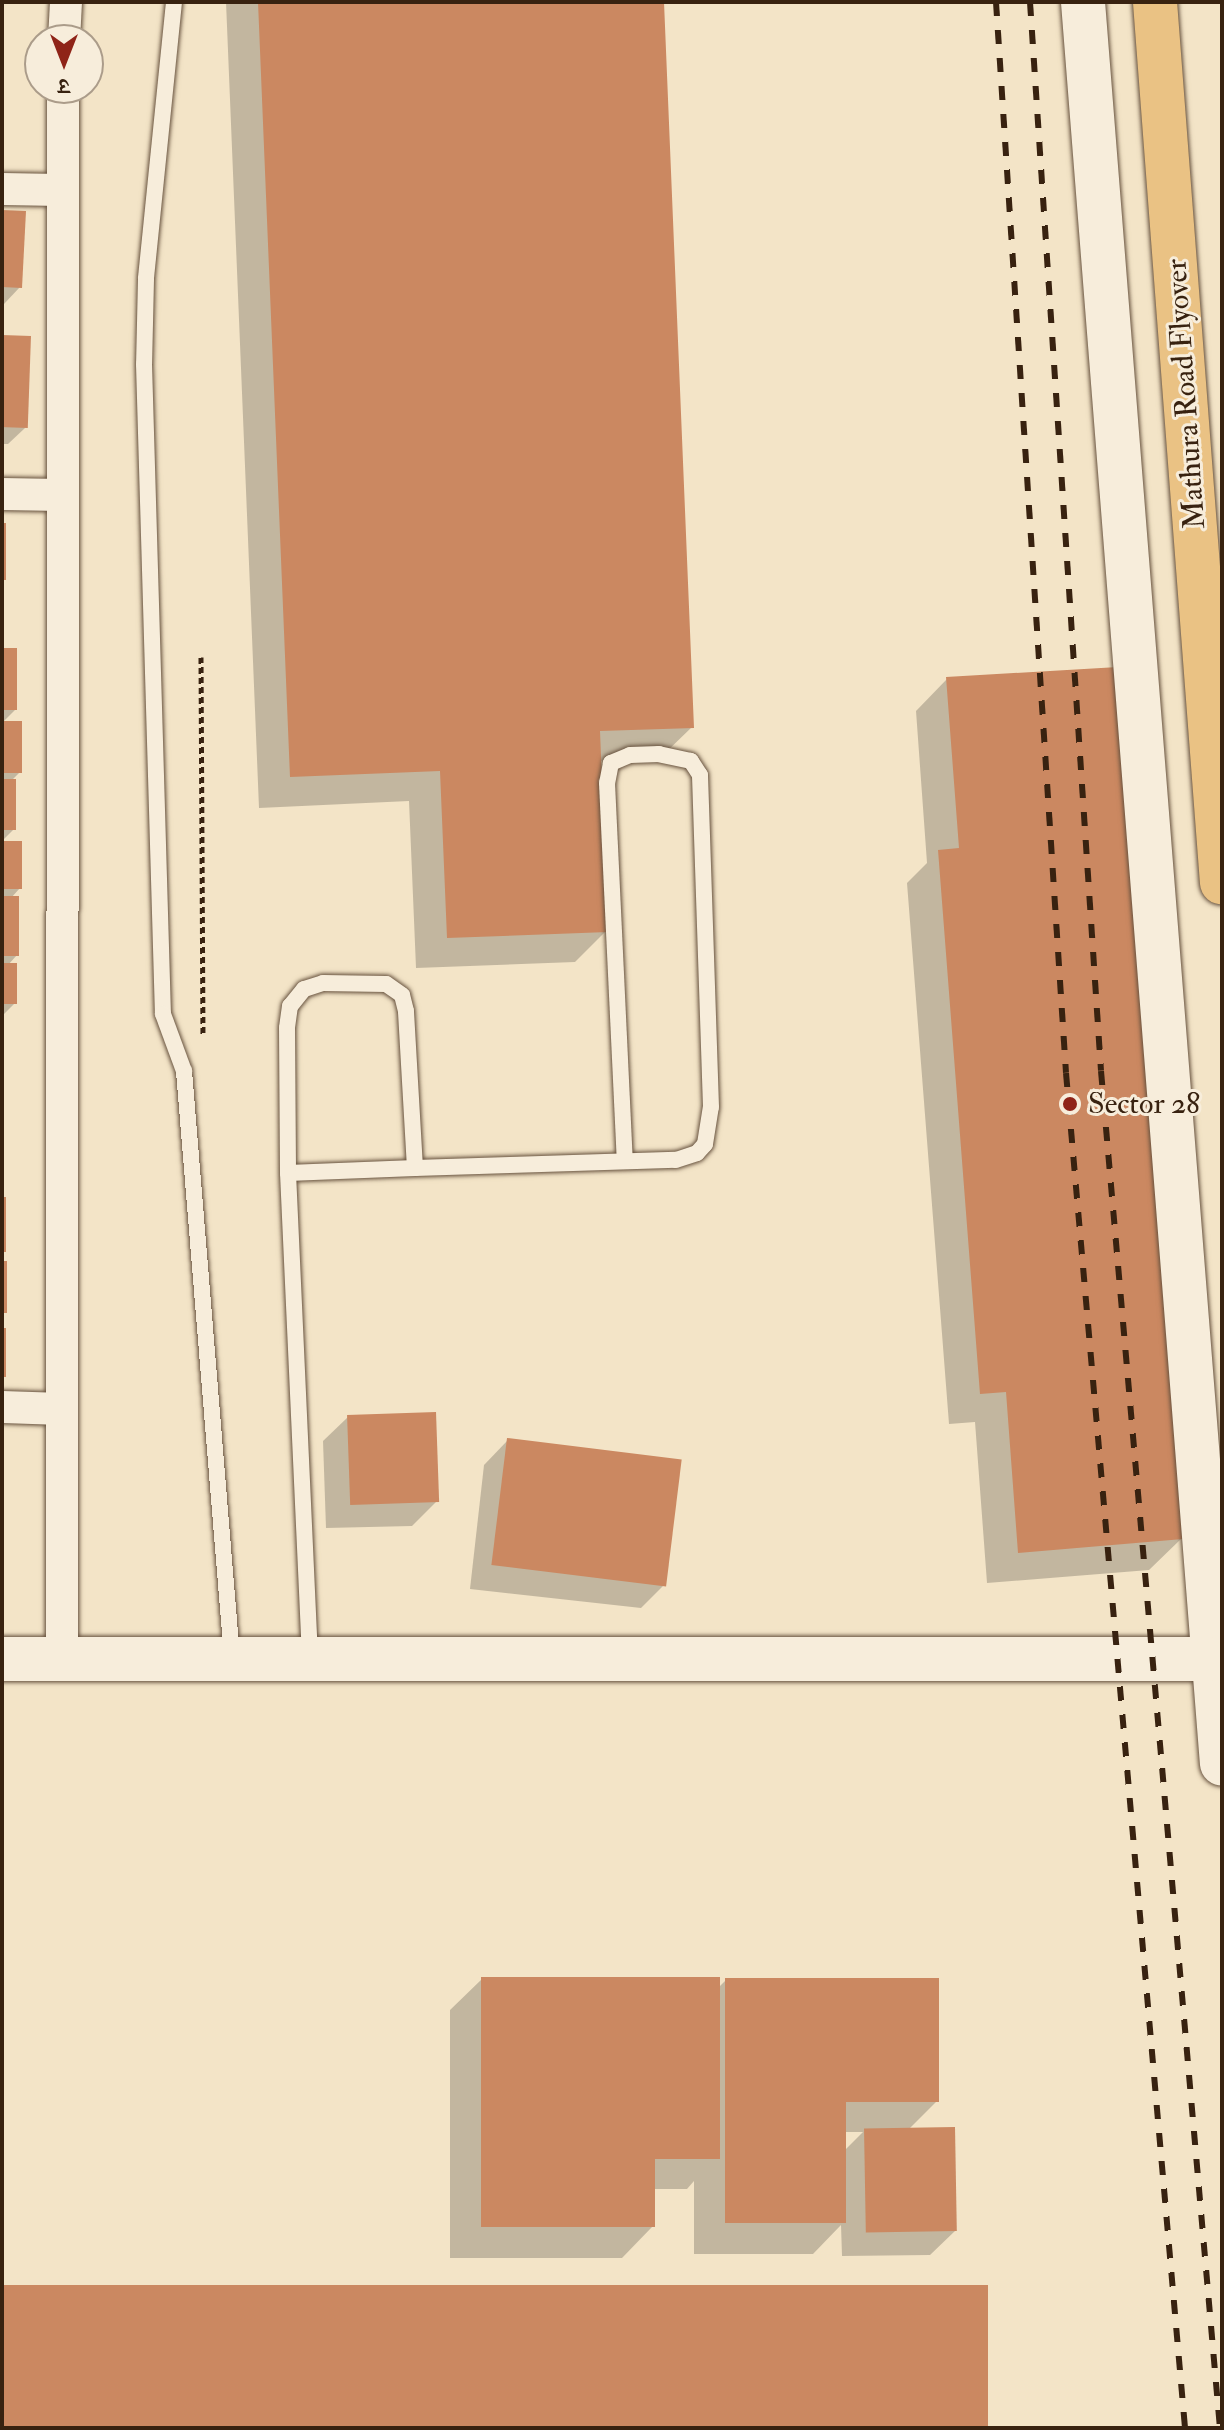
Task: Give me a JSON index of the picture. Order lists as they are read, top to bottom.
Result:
{
  "streets": {
    "highway": ["Mathura Road Flyover"]
  },
  "places": ["Sector 28"],
  "north": "bottom"
}
